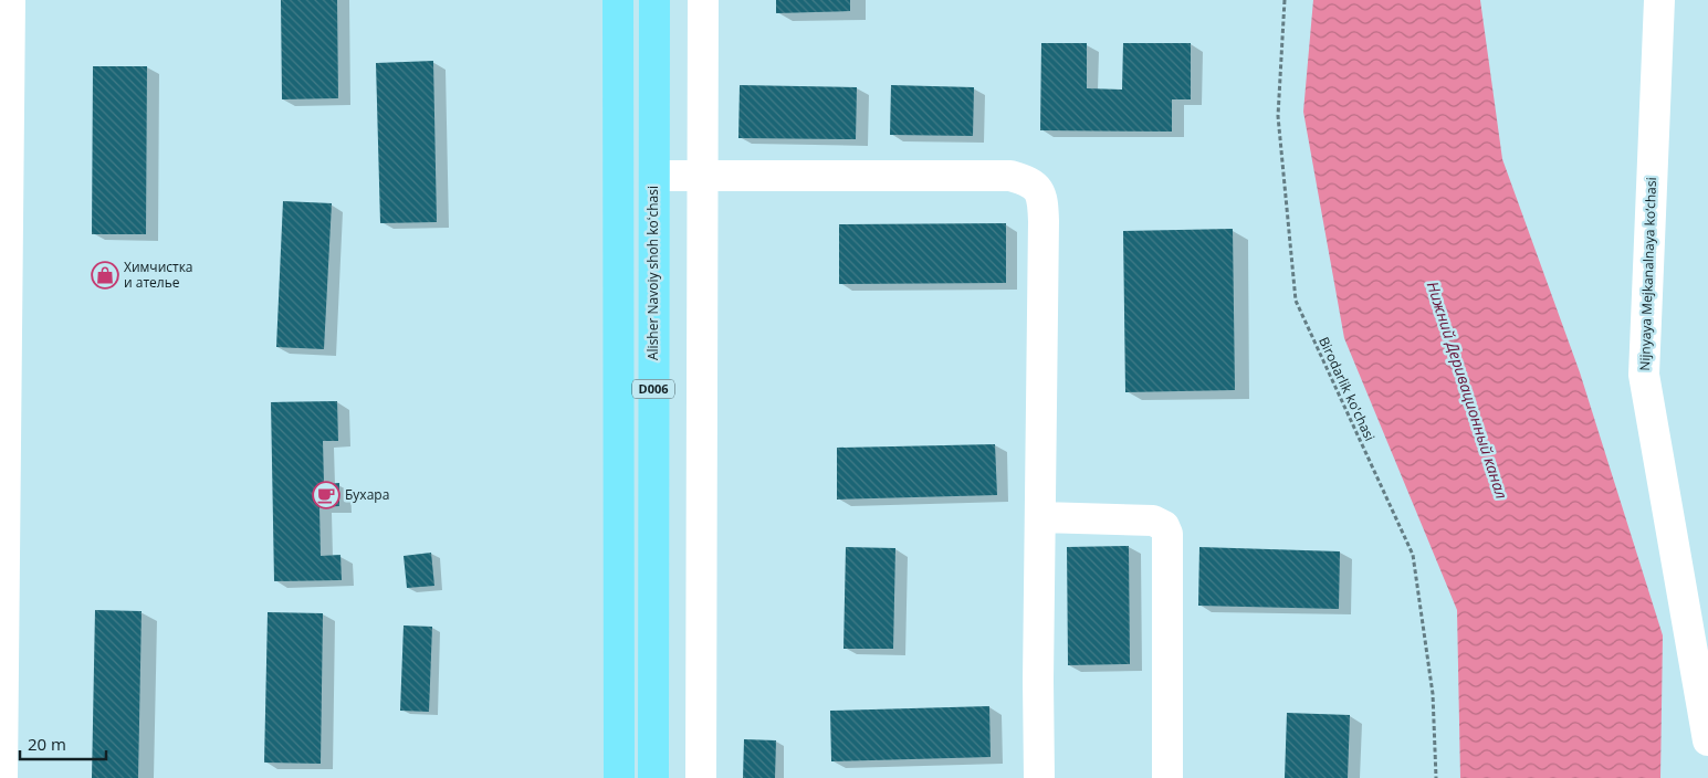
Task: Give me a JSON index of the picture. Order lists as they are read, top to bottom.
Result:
{
  "streets": {
    "main road": ["Alisher Navoiy shoh koʻchasi", "D006"],
    "street": ["Nijnyaya Mejkanalnaya ko‘chasi"],
    "path": ["Birodarlik ko'chasi"]
  },
  "water": ["Нижний Деривационный канал"],
  "places": {
    "shop": ["Химчистка и ателье"],
    "cafe": ["Бухара"]
  },
  "scale_bar": "20 m"
}
